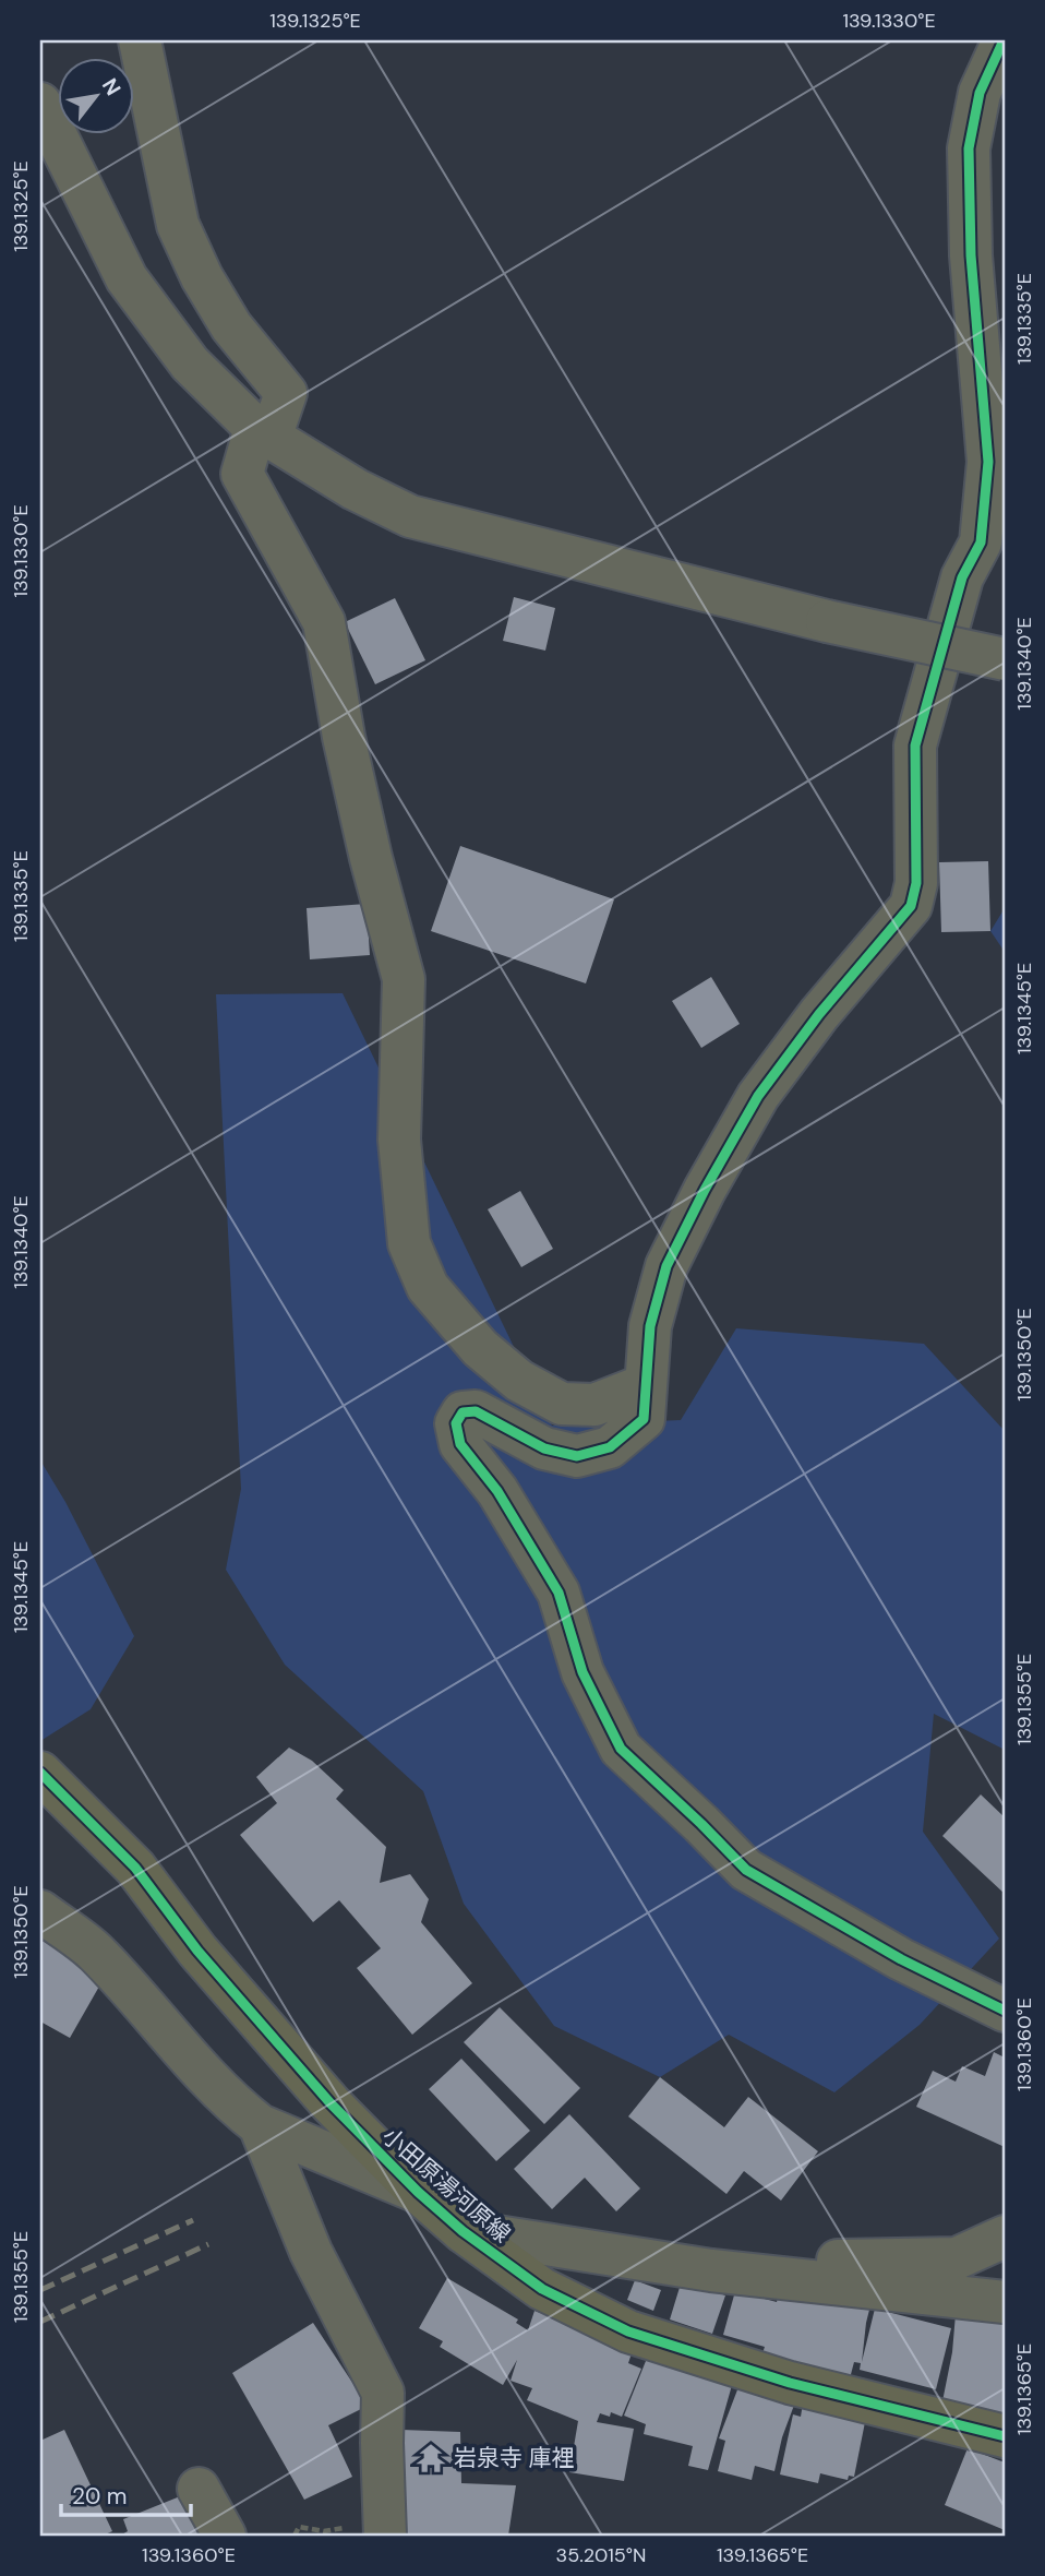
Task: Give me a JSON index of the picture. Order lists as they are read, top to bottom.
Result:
{
  "streets": {
    "main road": ["小田原湯河原線"]
  },
  "places": {
    "temple": ["岩泉寺 庫裡"]
  },
  "scale_bar": "20 m",
  "north": "top right",
  "coordinates": [
    "139.1325°E",
    "139.1330°E",
    "139.1335°E",
    "139.1340°E",
    "139.1345°E",
    "139.1350°E",
    "139.1355°E",
    "139.1360°E",
    "139.1365°E",
    "35.2015°N"
  ]
}
